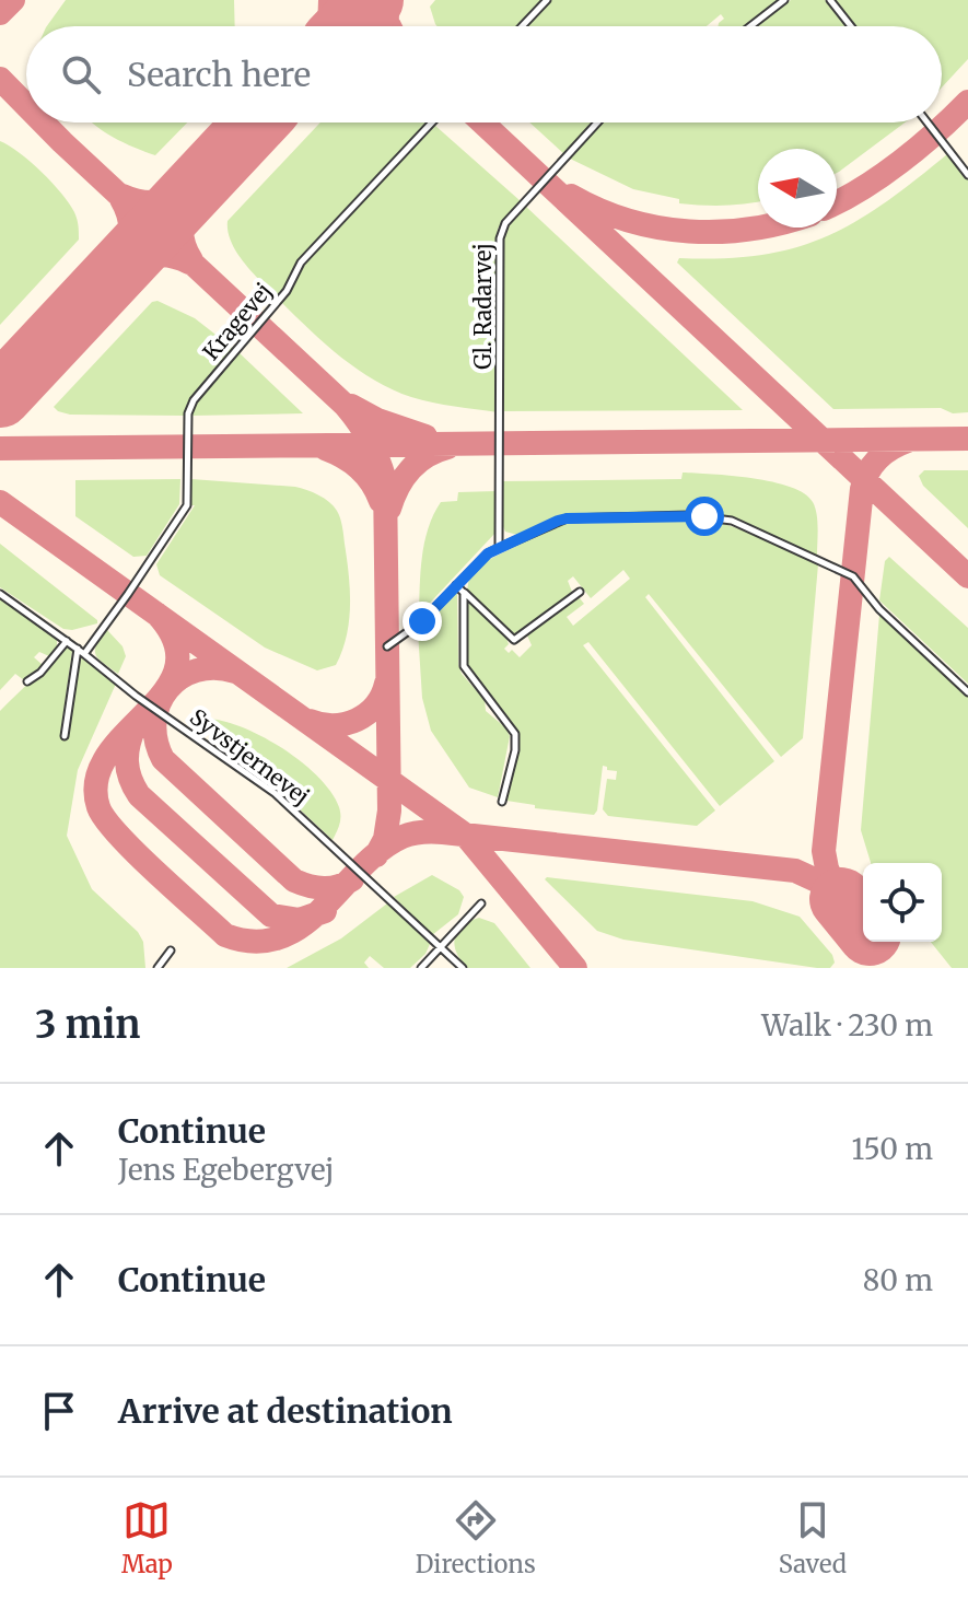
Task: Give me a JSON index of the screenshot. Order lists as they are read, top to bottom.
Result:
{
  "streets": {
    "lane": ["Gl. Radarvej", "Kragevej", "Syvstjernevej"]
  },
  "crossings": [
    ["Kragevej", "Syvstjernevej"]
  ],
  "north": "left",
  "page": {
    "search": "Search here",
    "heading": ["3 min", "Walk · 230 m"],
    "list": [
      ["Continue", "Jens Egebergvej", "150 m"],
      ["Continue", "80 m"],
      "Arrive at destination"
    ],
    "nav": ["Map", "Directions", "Saved"]
  }
}
